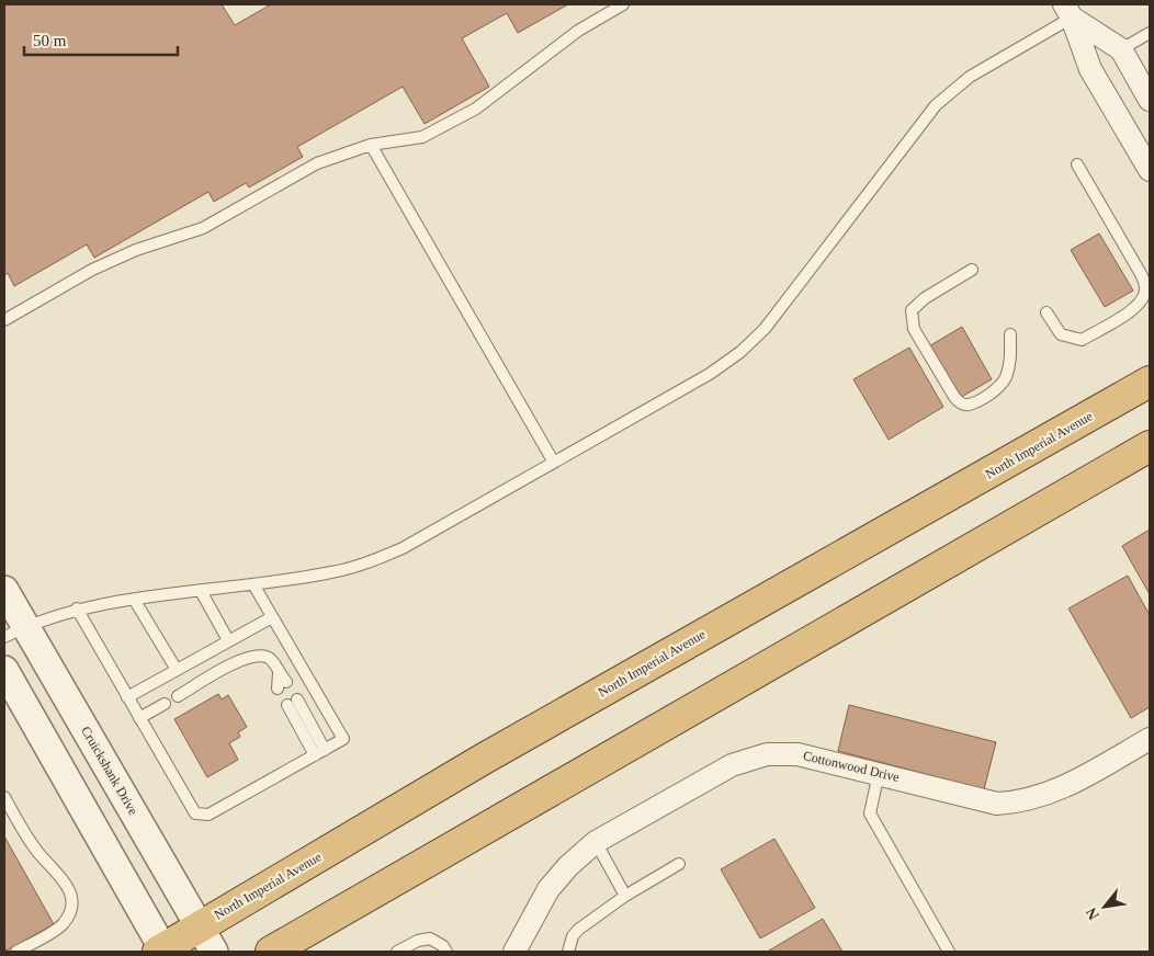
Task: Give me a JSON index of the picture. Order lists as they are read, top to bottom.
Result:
{
  "streets": {
    "highway": ["North Imperial Avenue"],
    "street": ["Cottonwood Drive", "Cruickshank Drive"]
  },
  "crossings": [
    ["North Imperial Avenue", "Cruickshank Drive"]
  ],
  "scale_bar": "50 m",
  "north": "bottom left"
}
